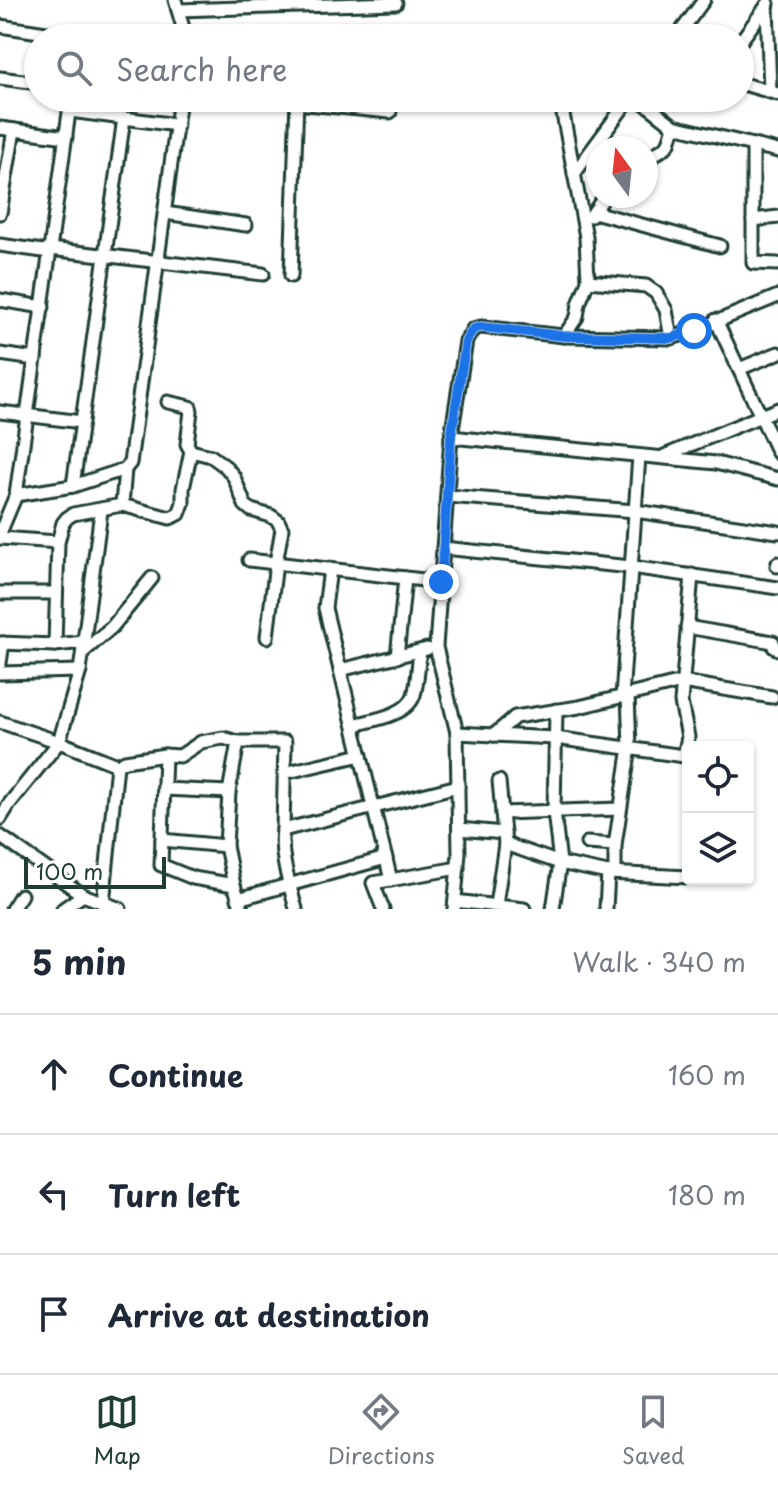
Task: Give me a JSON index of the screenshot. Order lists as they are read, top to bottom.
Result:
{
  "scale_bar": "100 m",
  "north": "top",
  "page": {
    "search": "Search here",
    "scale": "100 m",
    "heading": ["5 min", "Walk · 340 m"],
    "list": [
      ["Continue", "160 m"],
      ["Turn left", "180 m"],
      "Arrive at destination"
    ],
    "nav": ["Map", "Directions", "Saved"]
  }
}
